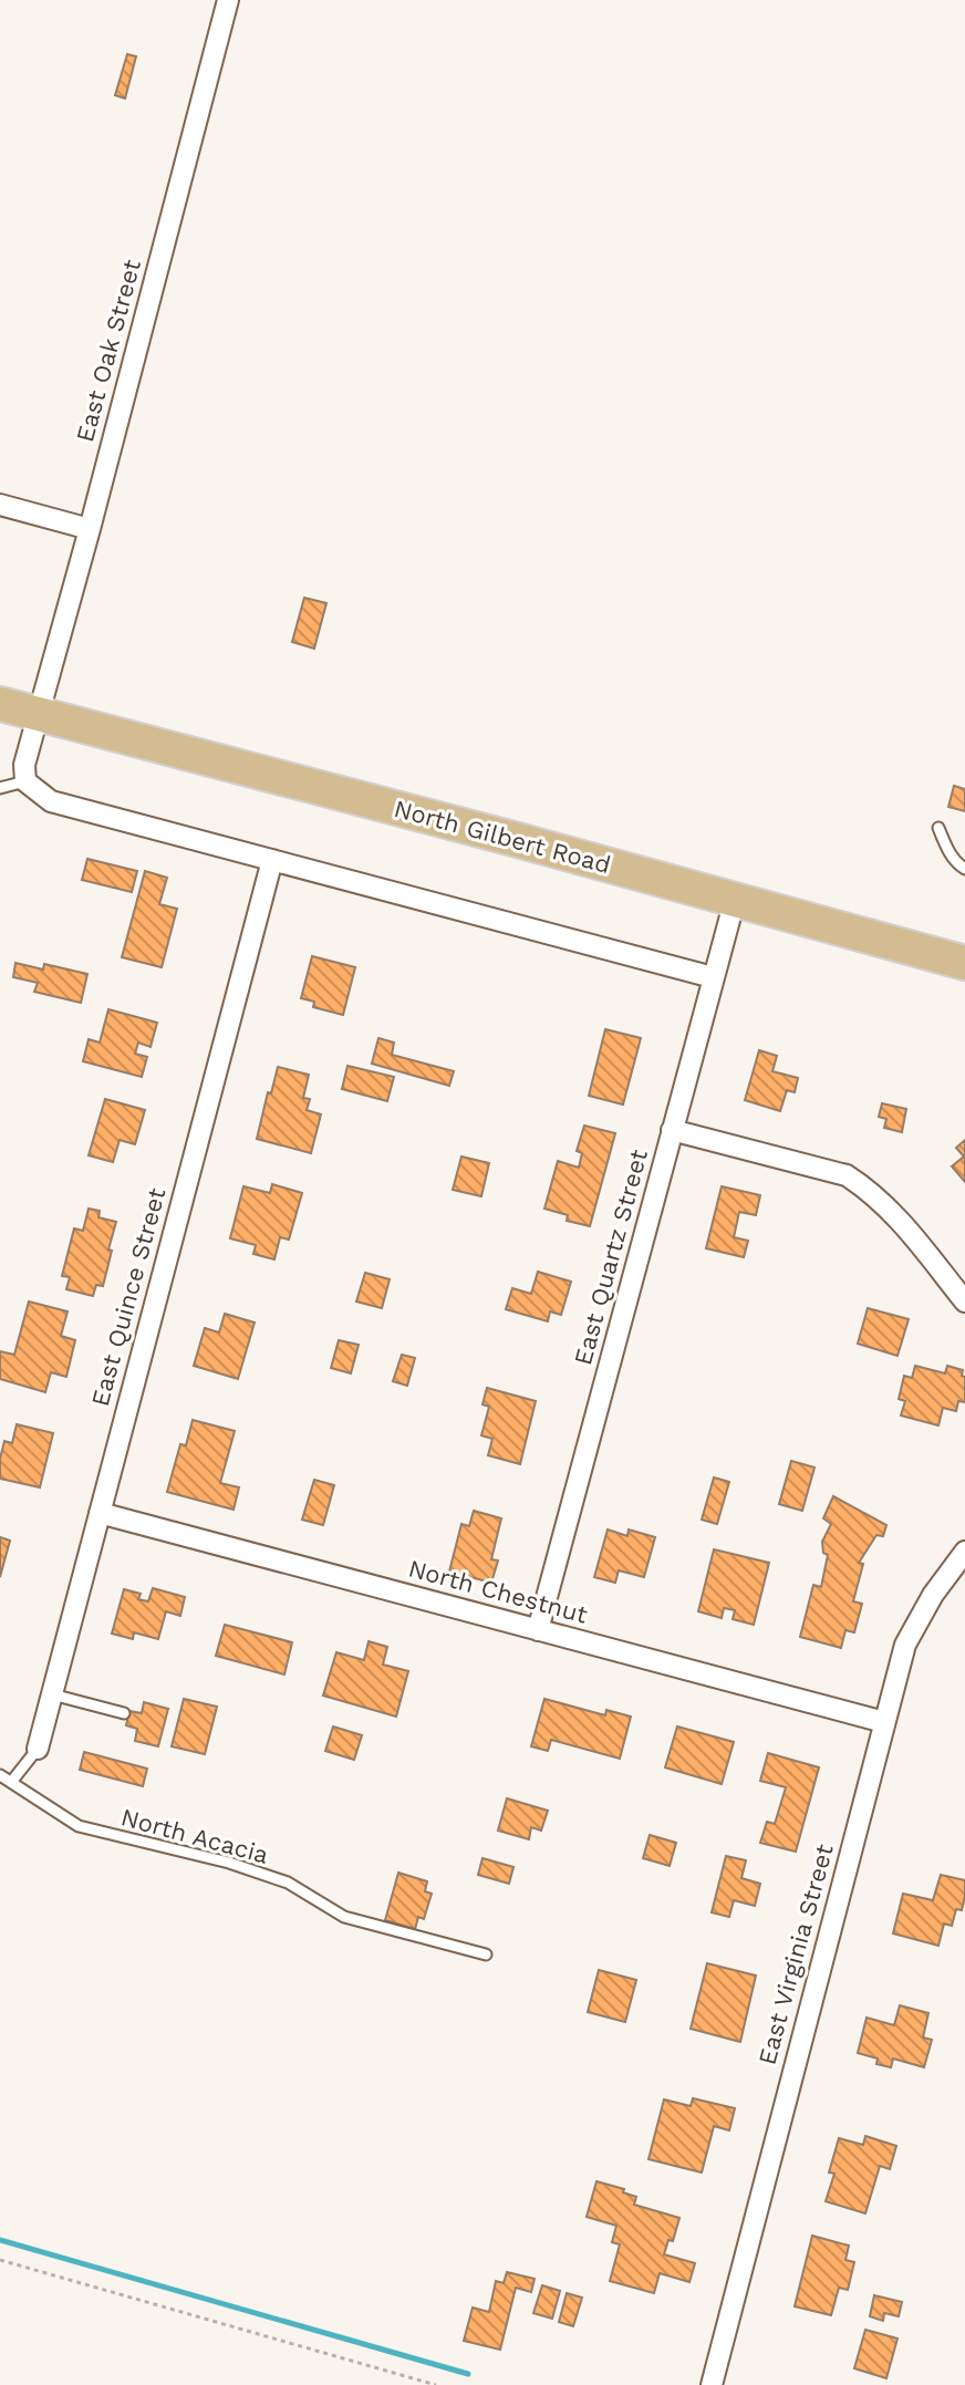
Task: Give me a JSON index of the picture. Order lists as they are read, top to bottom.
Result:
{
  "streets": {
    "main road": ["North Gilbert Road"],
    "street": [
      "East Oak Street",
      "East Quartz Street",
      "East Quince Street",
      "North Chestnut",
      "East Virginia Street"
    ],
    "lane": ["North Acacia"]
  },
  "crossings": [
    ["East Oak Street", "North Gilbert Road"],
    ["North Gilbert Road", "East Quartz Street"],
    ["East Quartz Street", "North Chestnut"],
    ["East Quince Street", "North Chestnut"],
    ["North Chestnut", "East Virginia Street"]
  ]
}
